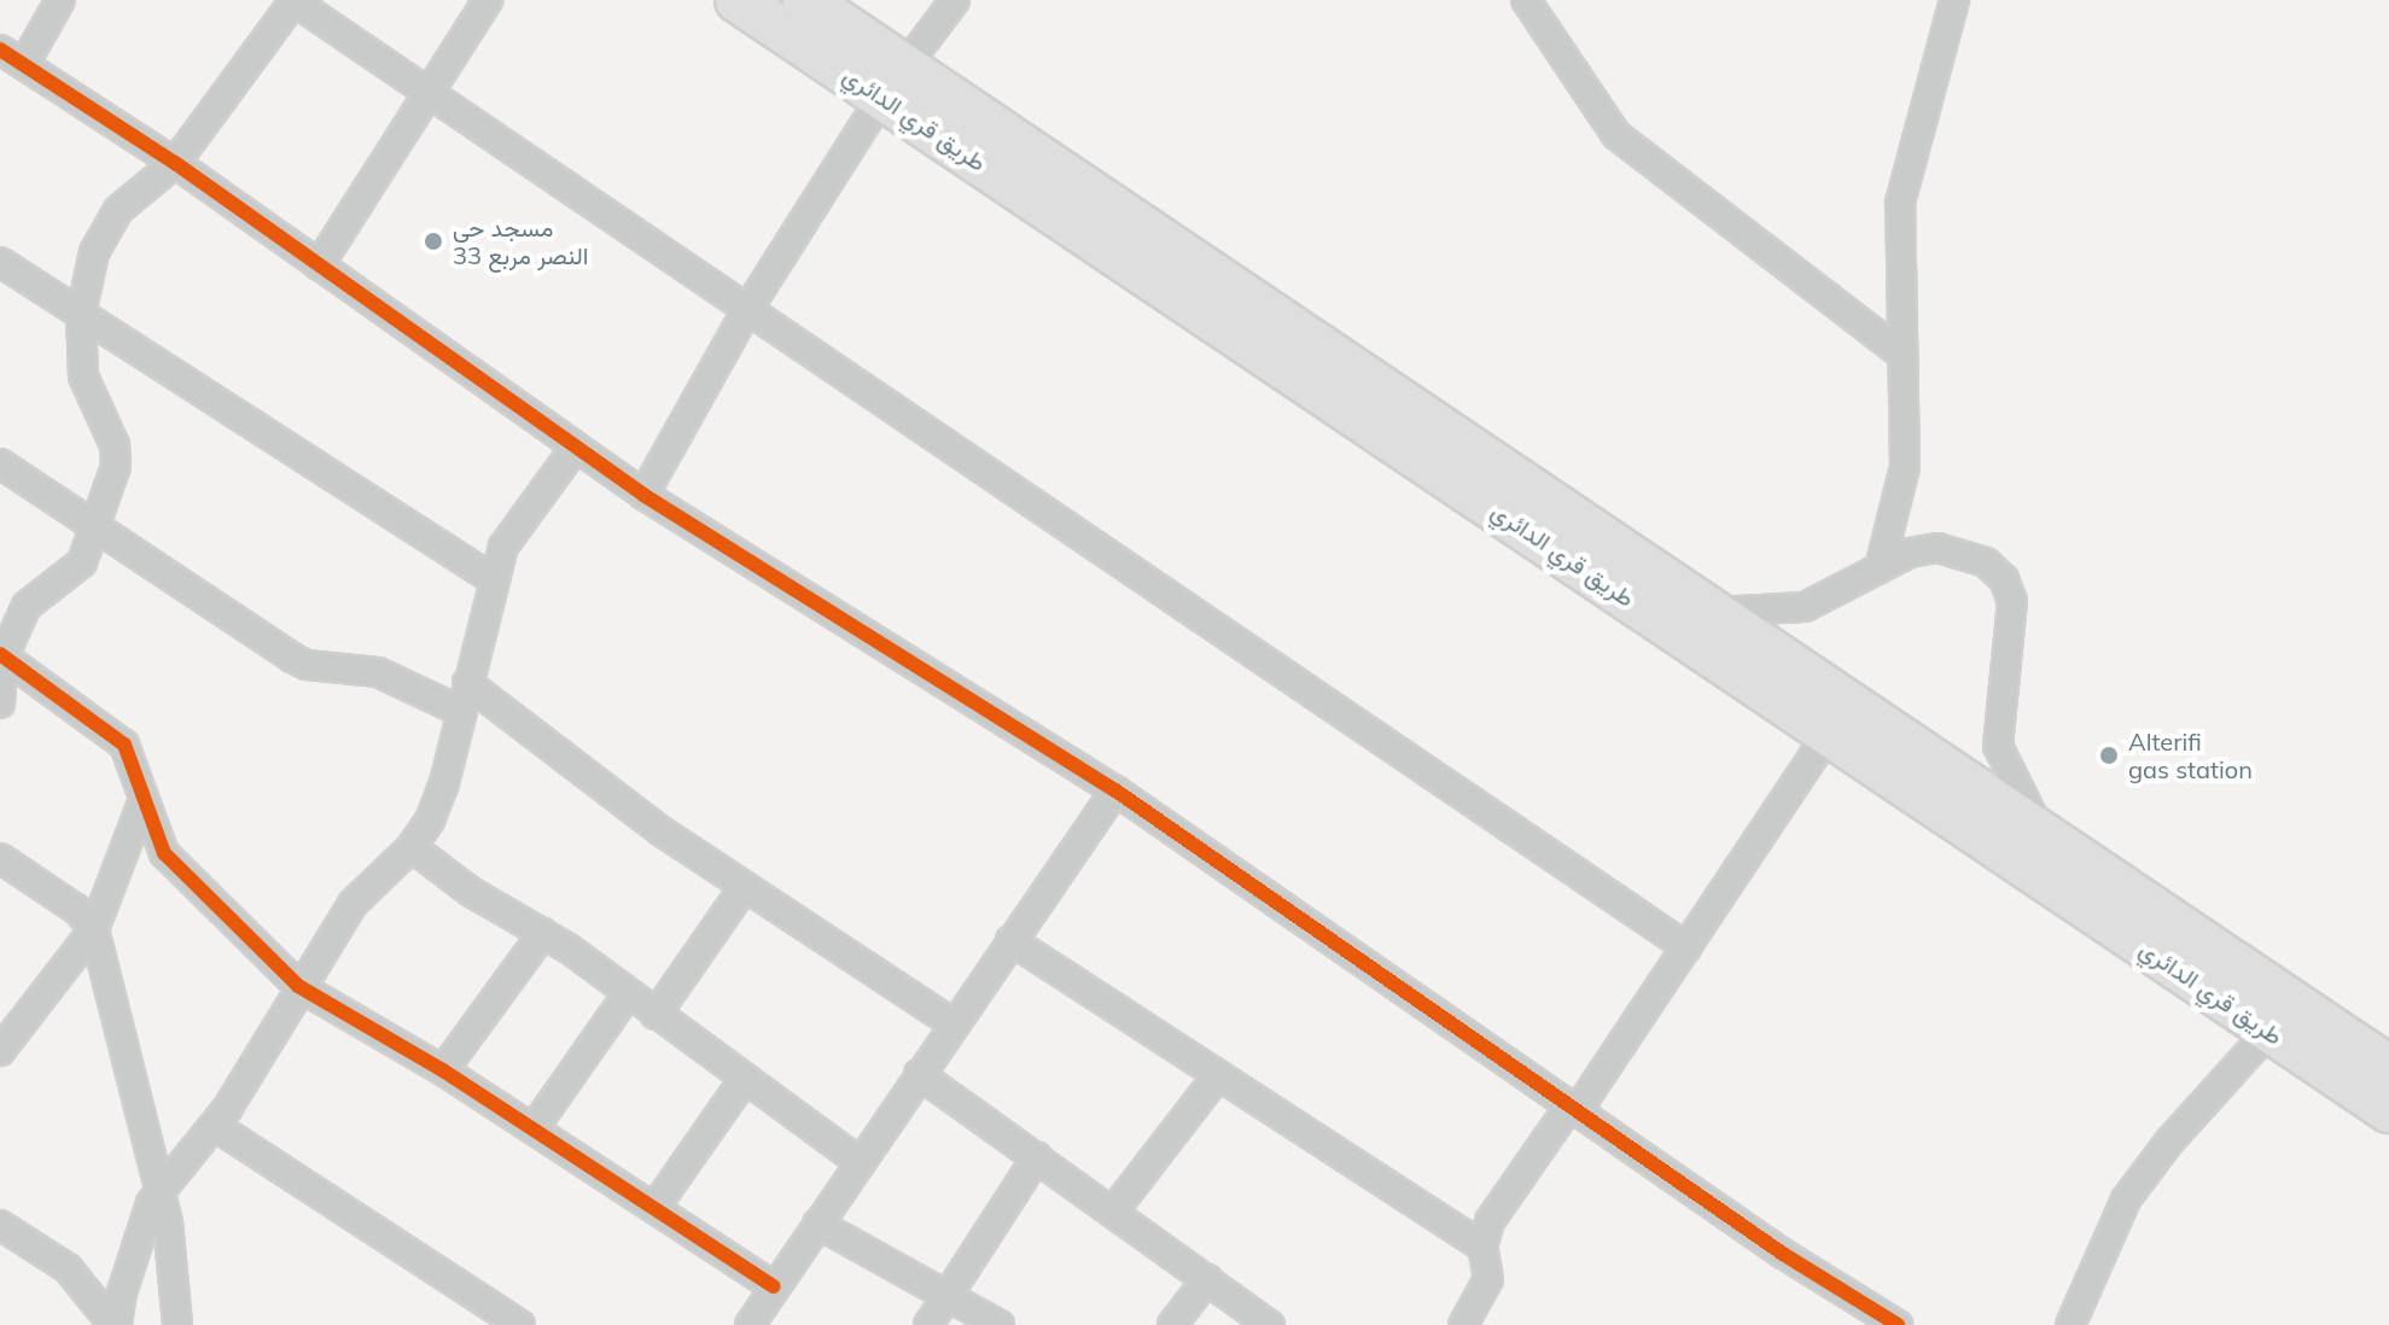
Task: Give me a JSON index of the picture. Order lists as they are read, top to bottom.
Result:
{
  "streets": {
    "highway": ["طريق قري الدائري"]
  },
  "places": ["مسجد حي النصر مربع 33", "Alterifi gas station"]
}
